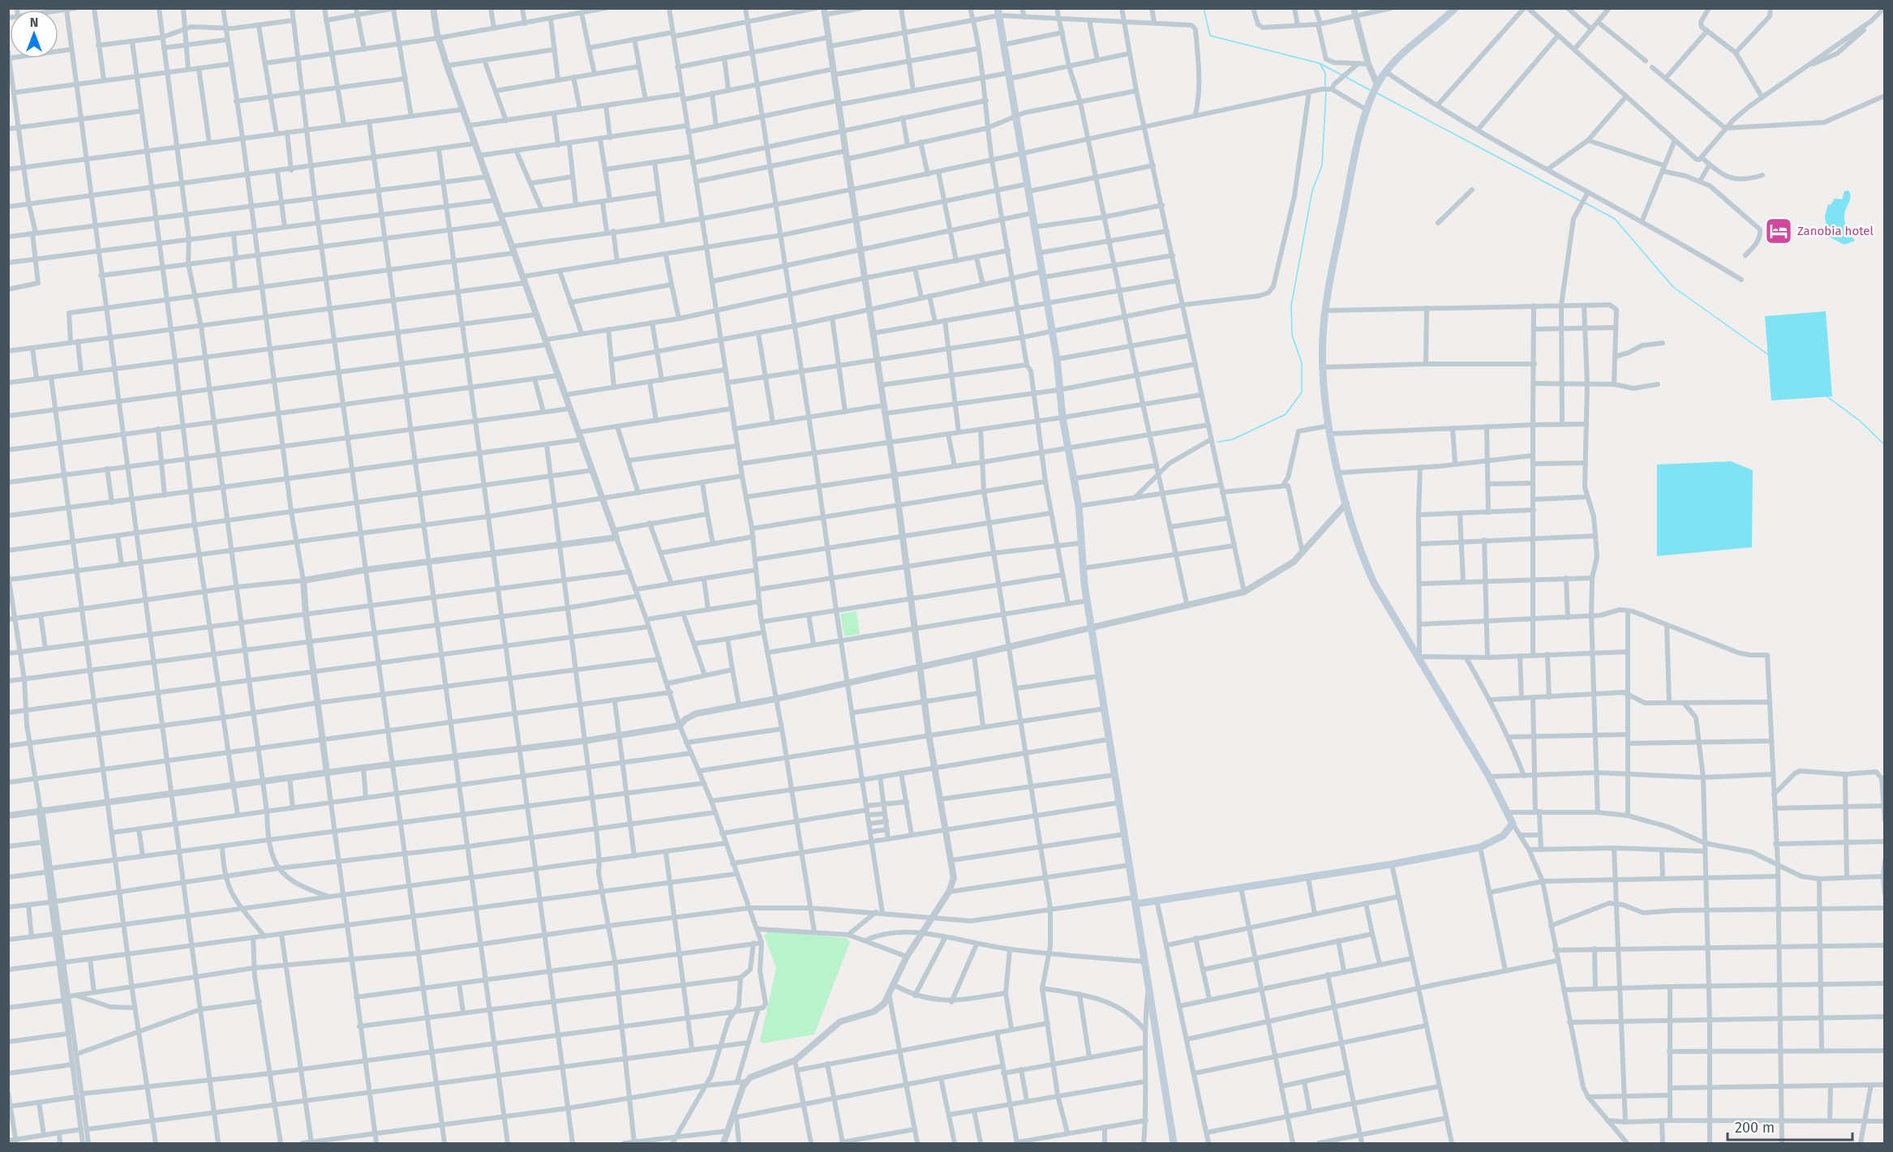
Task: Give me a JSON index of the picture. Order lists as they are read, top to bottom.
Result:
{
  "places": {
    "hotel": ["Zanobia hotel"]
  },
  "scale_bar": "200 m",
  "north": "top"
}
